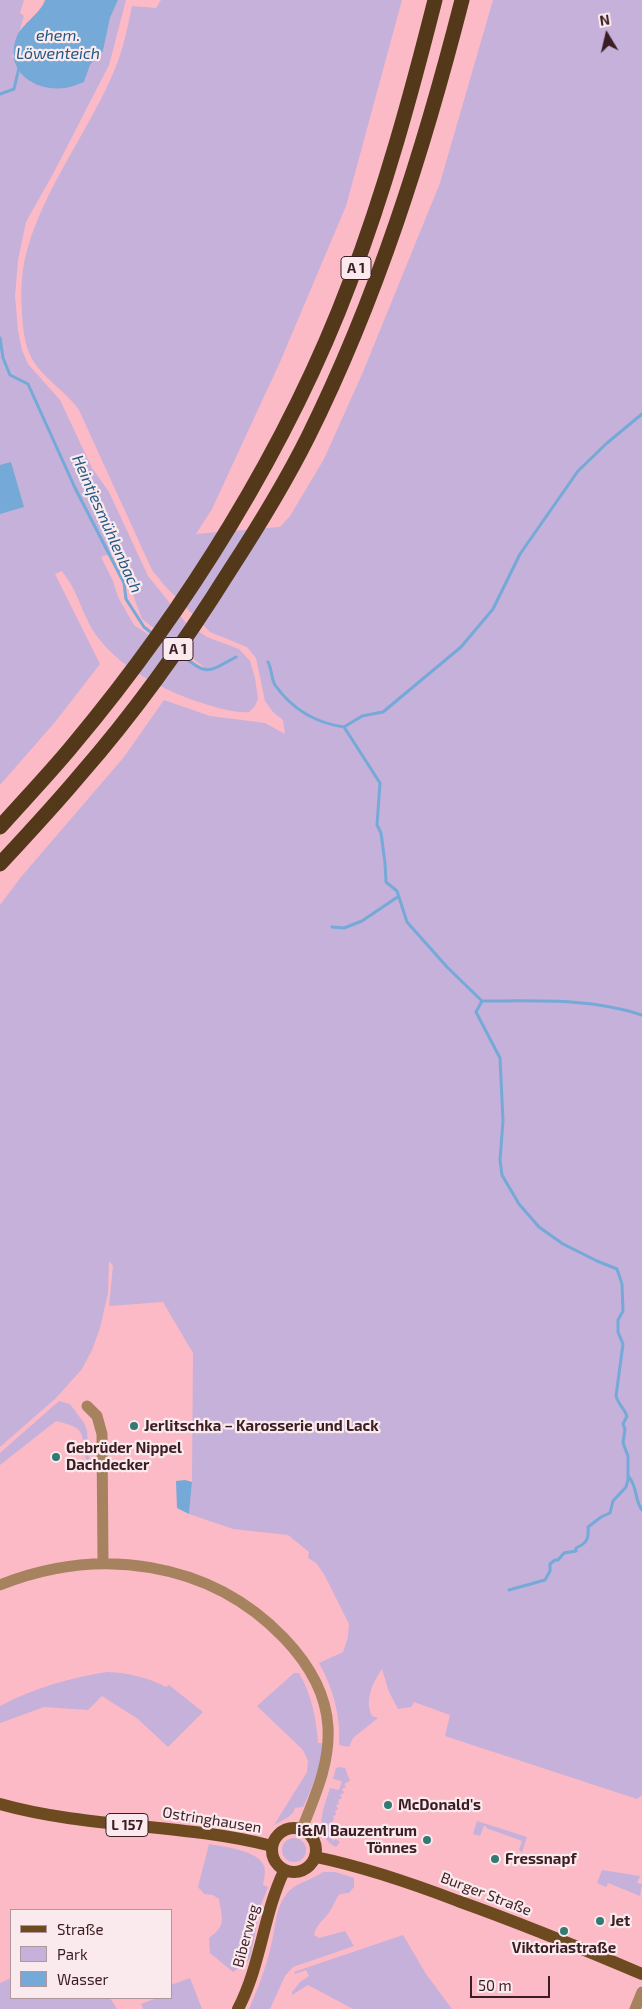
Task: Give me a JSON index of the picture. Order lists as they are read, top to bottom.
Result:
{
  "streets": {
    "highway": ["A 1"],
    "main road": [
      "Ostringhausen",
      "L 157",
      "Burger Straße",
      "Biberweg"
    ]
  },
  "crossings": [
    ["Ostringhausen", "Burger Straße"],
    ["Ostringhausen", "Biberweg"],
    ["Burger Straße", "Biberweg"]
  ],
  "water": ["ehem. Löwenteich", "Heintjesmühlenbach"],
  "places": [
    "Jerlitschka – Karosserie und Lack",
    "Gebrüder Nippel Dachdecker",
    "McDonald's",
    "i&M Bauzentrum Tönnes",
    "Fressnapf",
    "Jet",
    "Viktoriastraße"
  ],
  "legend": ["Straße", "Park", "Wasser"],
  "scale_bar": "50 m",
  "north": "top"
}
